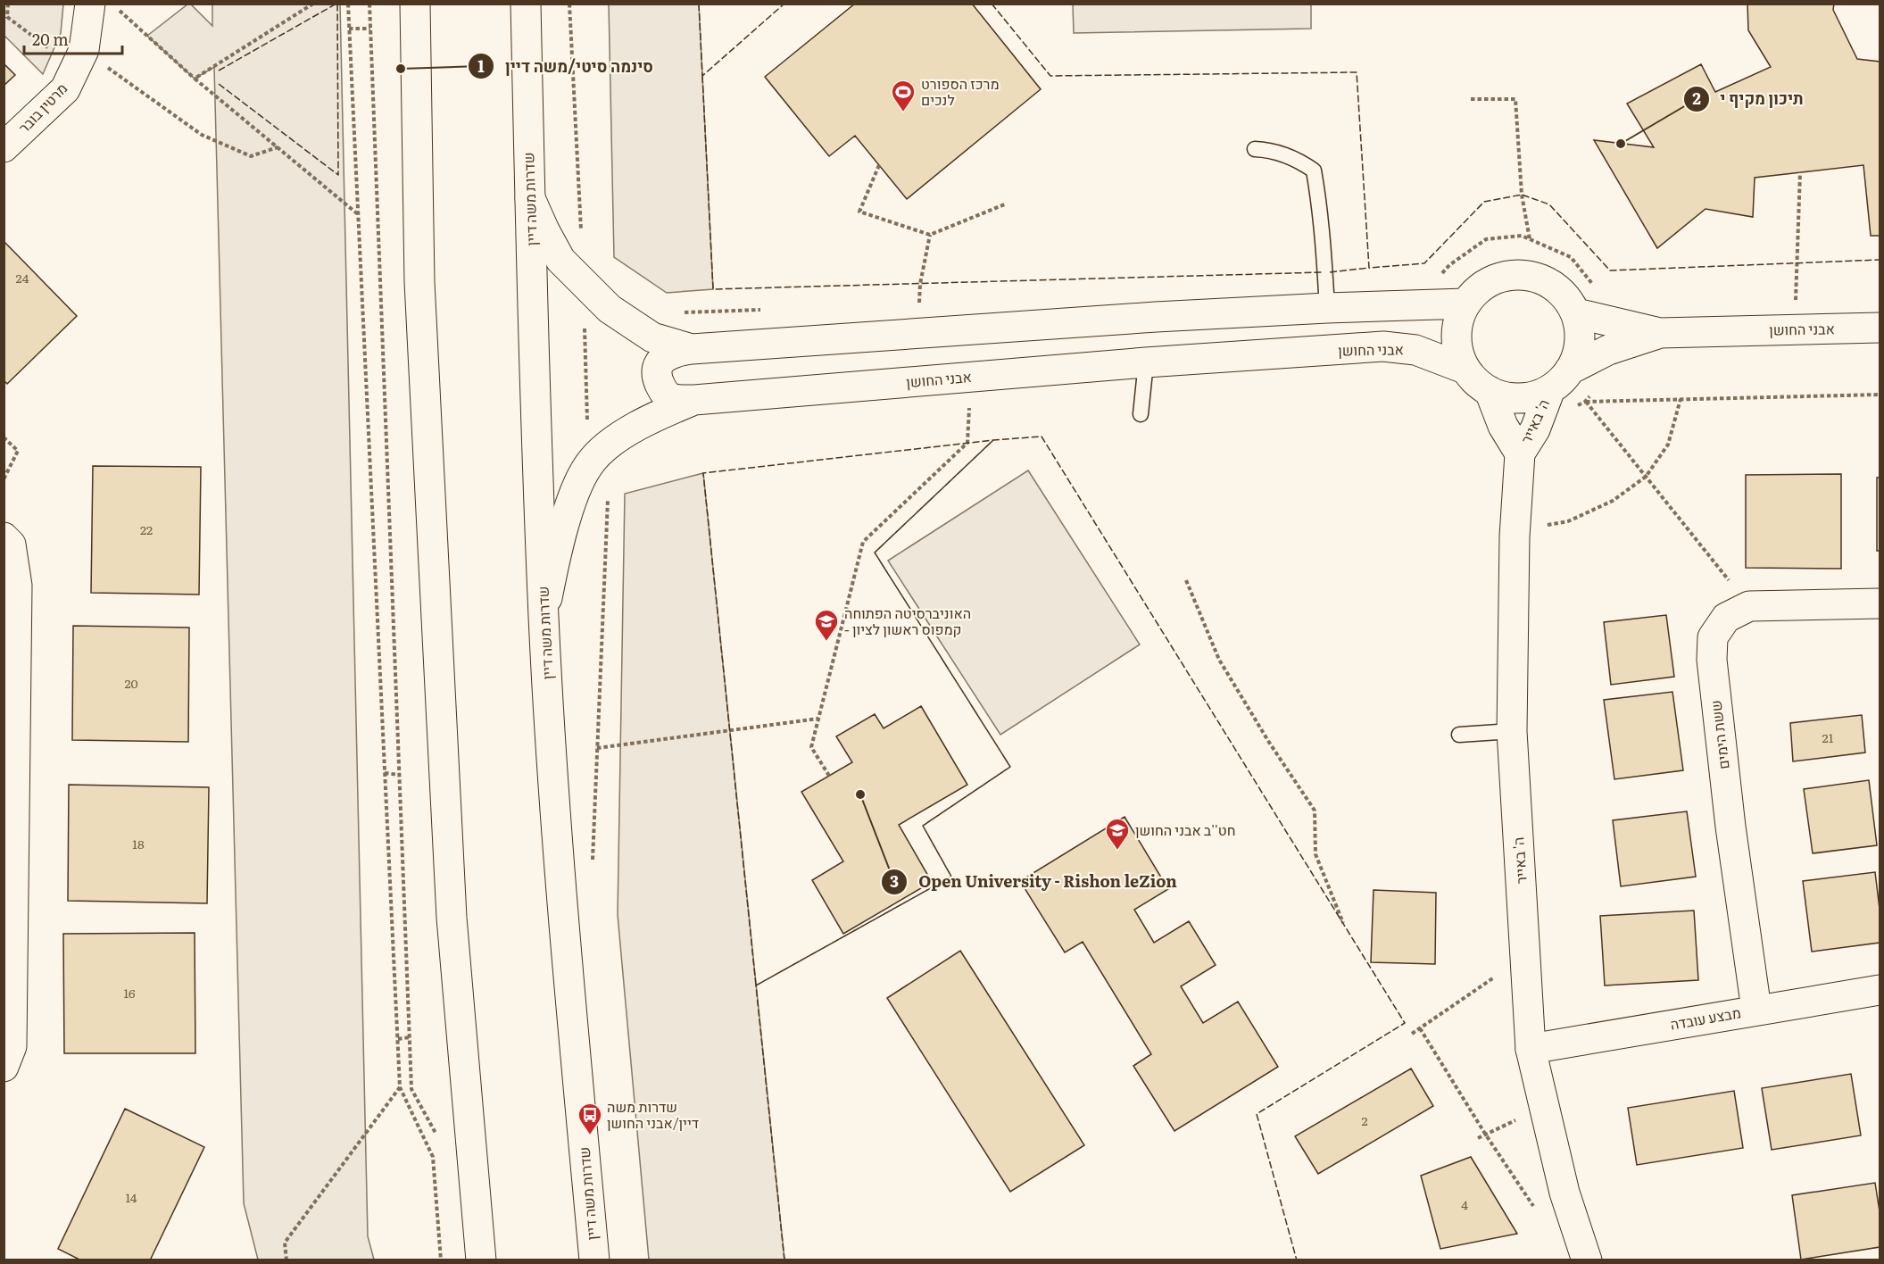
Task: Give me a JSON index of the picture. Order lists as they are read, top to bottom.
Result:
{
  "streets": {
    "street": [
      "מרטין בובר",
      "שדרות משה דיין",
      "אבני החושן",
      "ה' באייר",
      "ששת הימים",
      "מבצע עובדה"
    ]
  },
  "crossings": [
    ["שדרות משה דיין", "אבני החושן"],
    ["אבני החושן", "ה' באייר"],
    ["ה' באייר", "מבצע עובדה"],
    ["ששת הימים", "מבצע עובדה"]
  ],
  "places": {
    "other": ["סינמה סיטי/משה דיין", "תיכון מקיף י", "Open University - Rishon leZion"],
    "sports": ["מרכז הספורט לנכים"],
    "school or university": ["האוניברסיטה הפתוחה - קמפוס ראשון לציון", "חט''ב אבני החושן"],
    "bus stop": ["שדרות משה דיין/אבני החושן"]
  },
  "house_numbers": [
    "24",
    "22",
    "20",
    "21",
    "18",
    "16",
    "2",
    "14",
    "4"
  ],
  "scale_bar": "20 m"
}
